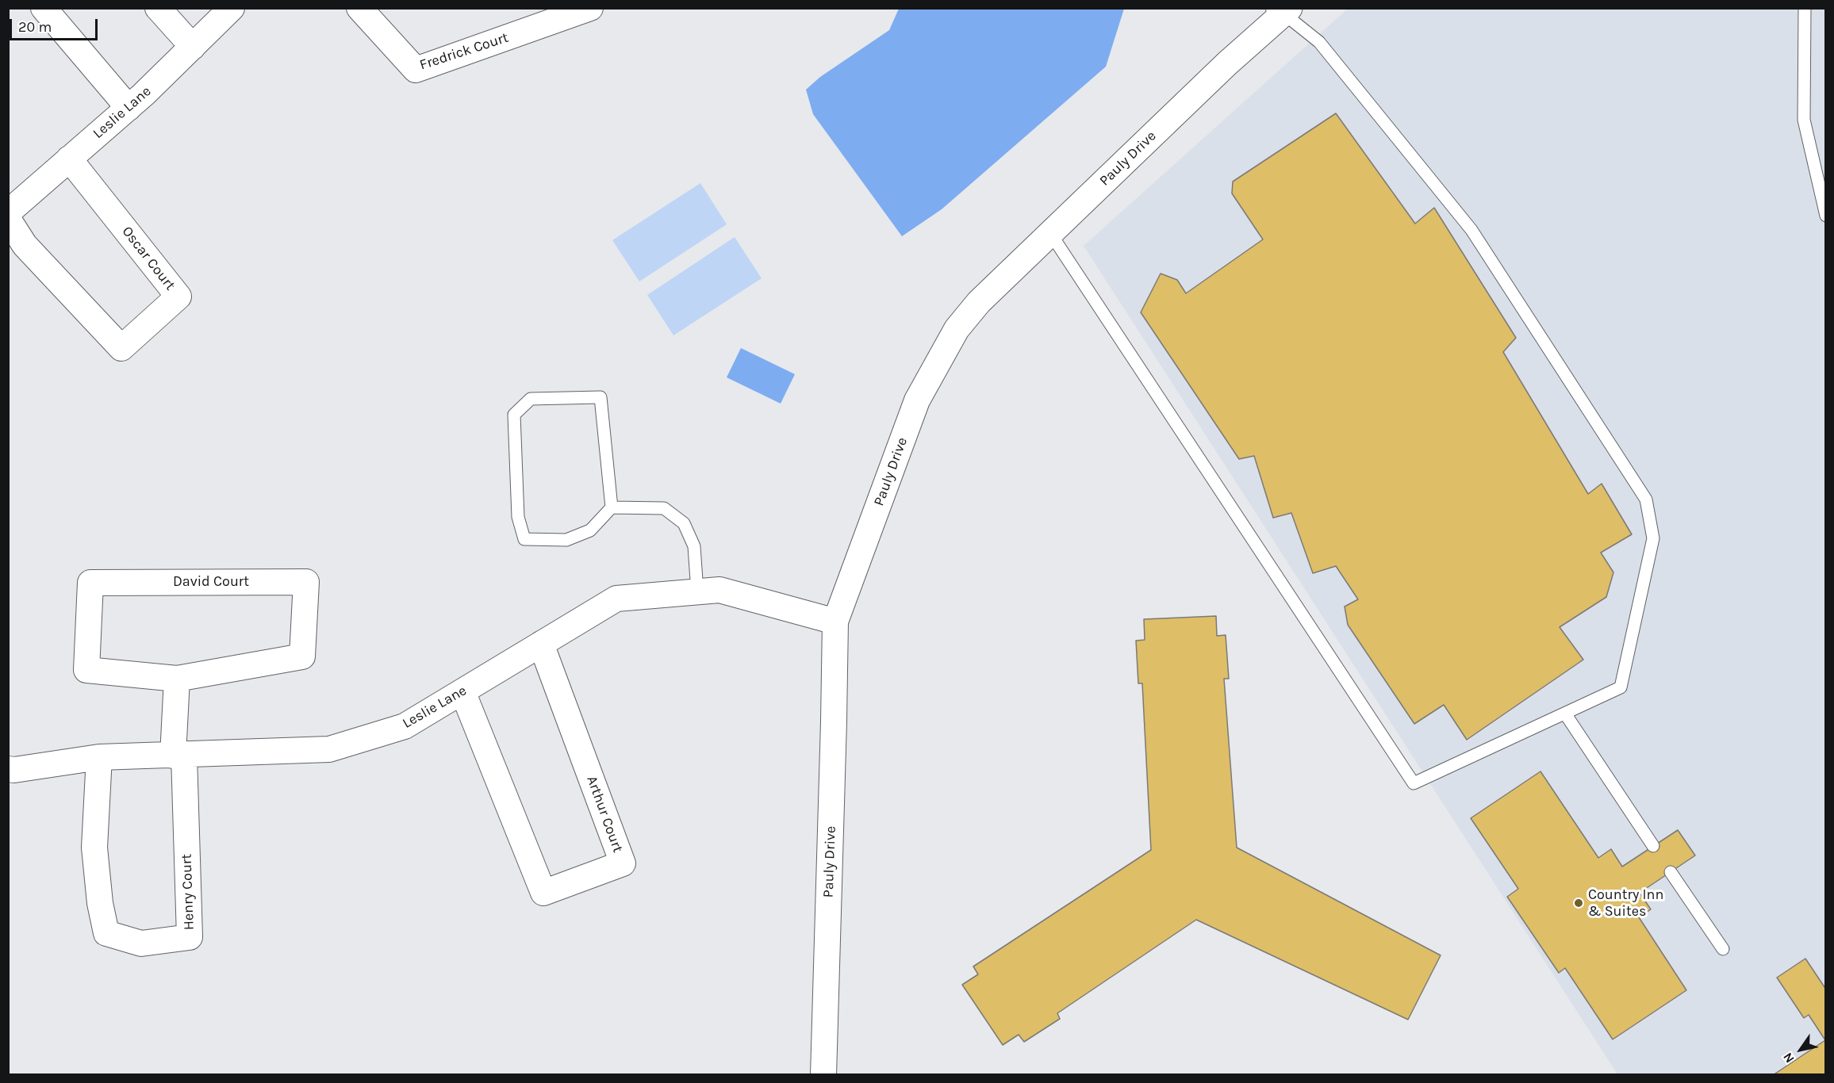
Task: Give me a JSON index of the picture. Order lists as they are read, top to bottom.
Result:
{
  "streets": {
    "street": [
      "Fredrick Court",
      "Leslie Lane",
      "Pauly Drive",
      "Oscar Court",
      "David Court",
      "Arthur Court",
      "Henry Court"
    ]
  },
  "crossings": [
    ["Leslie Lane", "Pauly Drive"],
    ["Leslie Lane", "Oscar Court"],
    ["Leslie Lane", "Arthur Court"],
    ["Leslie Lane", "Henry Court"]
  ],
  "places": ["Country Inn & Suites"],
  "scale_bar": "20 m",
  "north": "bottom left"
}
